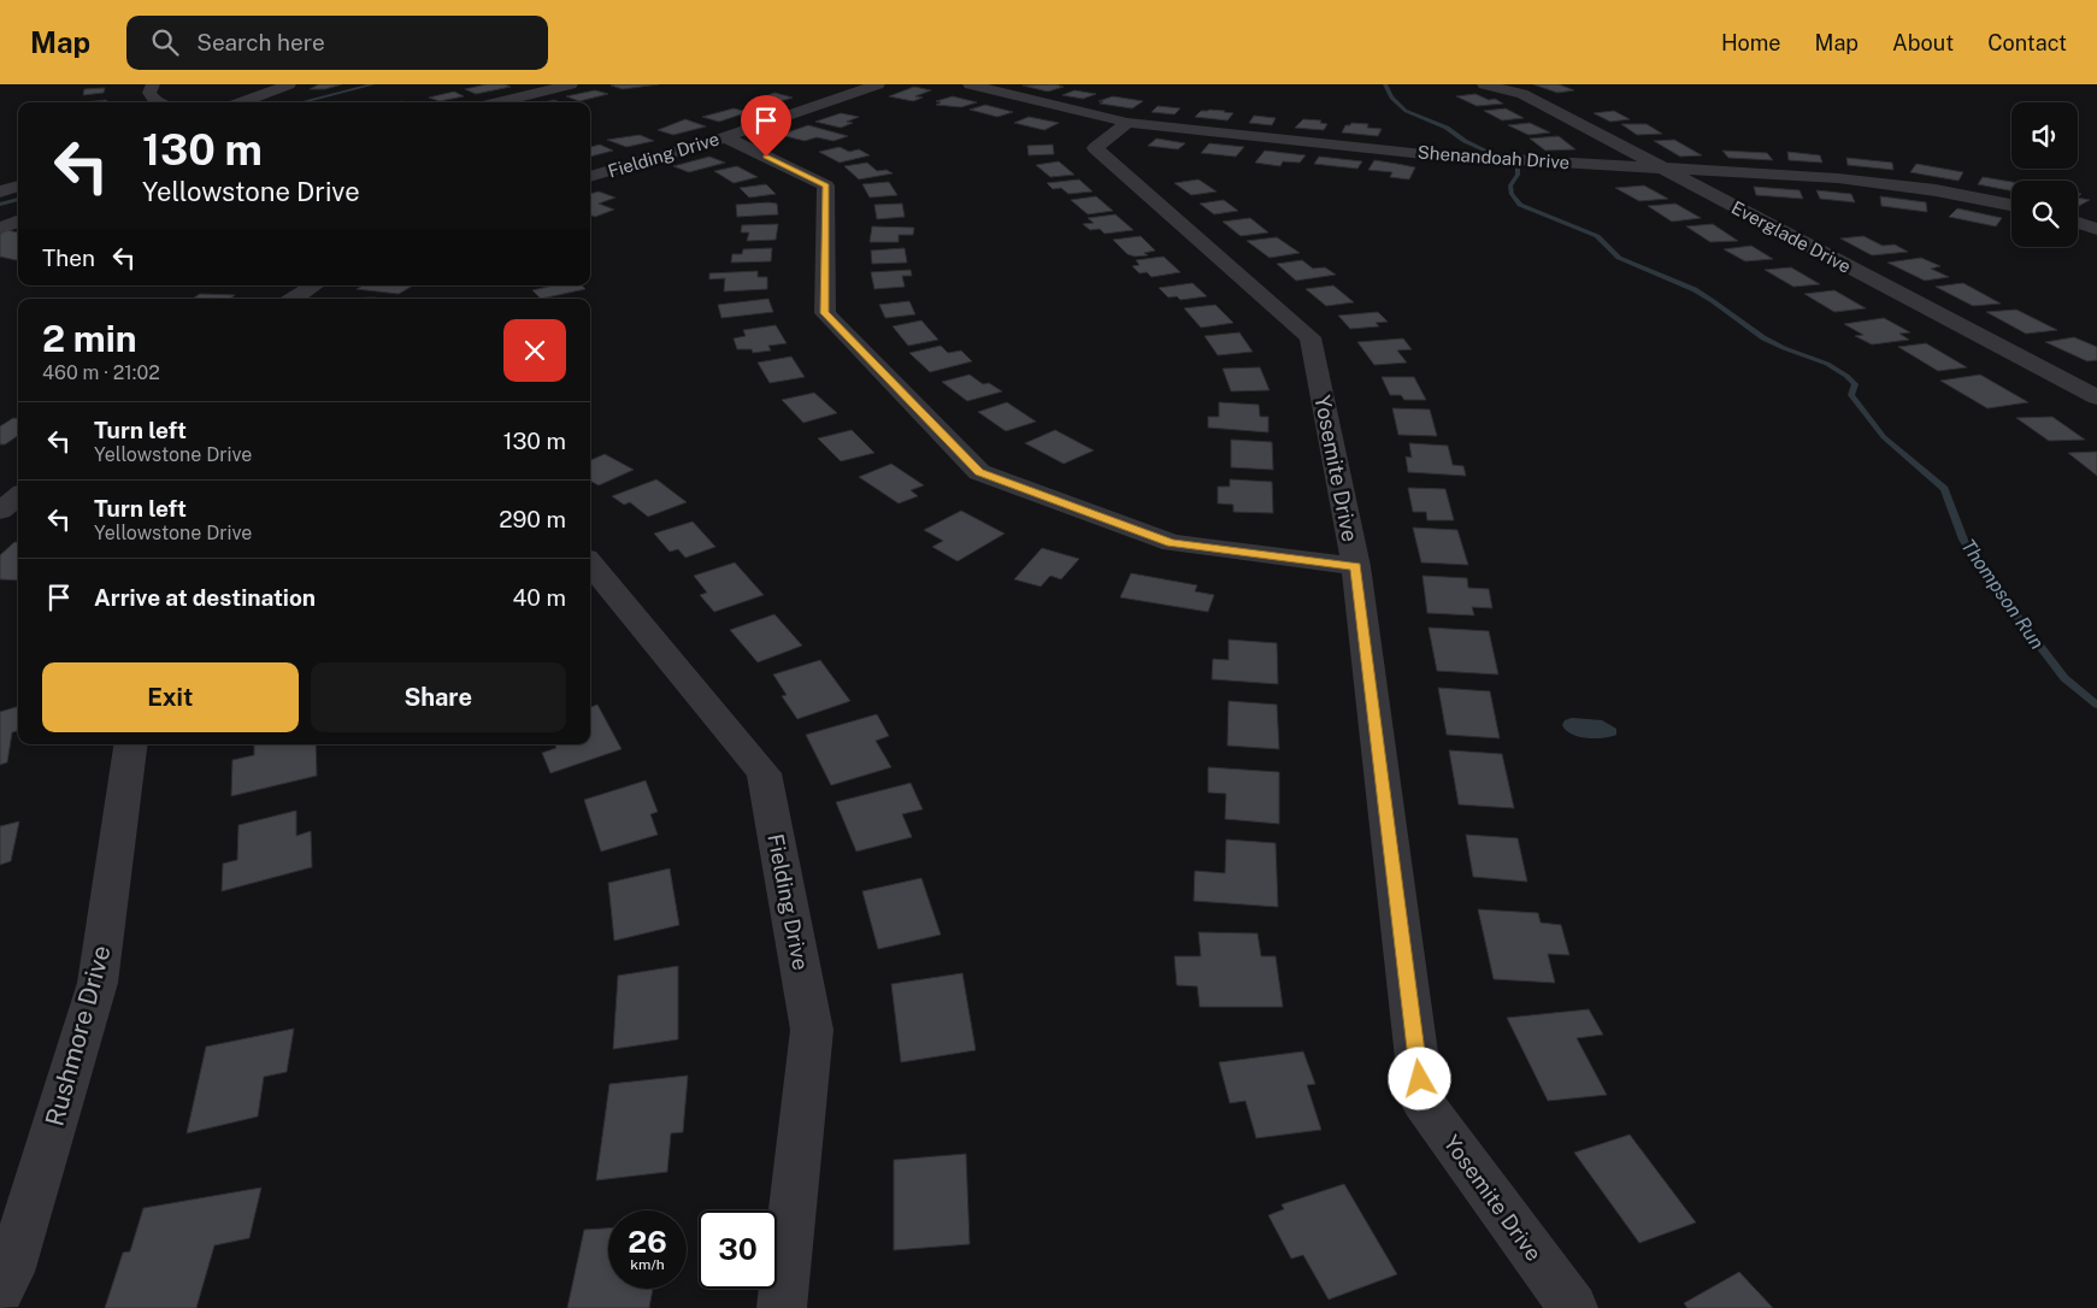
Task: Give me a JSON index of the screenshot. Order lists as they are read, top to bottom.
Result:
{
  "streets": {
    "street": [
      "Fielding Drive",
      "Shenandoah Drive",
      "Everglade Drive",
      "Yosemite Drive",
      "Rushmore Drive"
    ]
  },
  "crossings": [
    ["Shenandoah Drive", "Everglade Drive"],
    ["Shenandoah Drive", "Yosemite Drive"]
  ],
  "water": ["Thompson Run"],
  "page": {
    "header": "Map",
    "search": "Search here",
    "nav": [
      "Home",
      "Map",
      "About",
      "Contact"
    ],
    "turn": ["130 m", "Yellowstone Drive"],
    "then": "Then",
    "heading": ["2 min", "460 m · 21:02"],
    "list": [
      {
        "name": "Turn left",
        "note": "Yellowstone Drive",
        "value": "130 m"
      },
      {
        "name": "Turn left",
        "note": "Yellowstone Drive",
        "value": "290 m"
      },
      {
        "name": "Arrive at destination",
        "value": "40 m"
      }
    ],
    "buttons": ["Exit", "Share"],
    "speed": "26 km/h",
    "limit": "30"
  }
}
